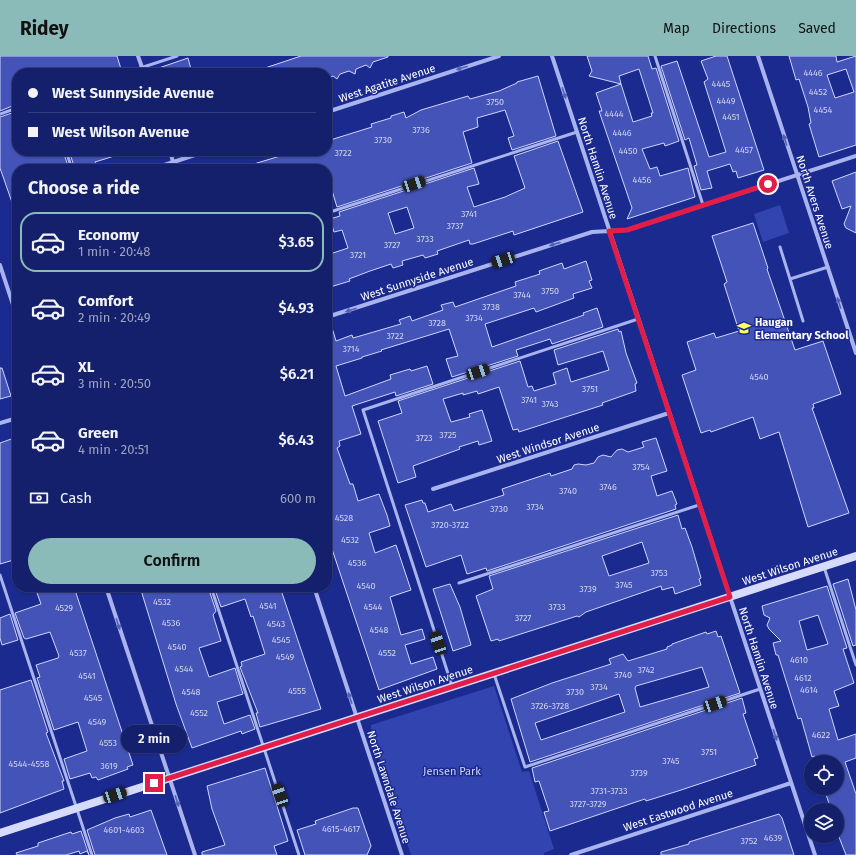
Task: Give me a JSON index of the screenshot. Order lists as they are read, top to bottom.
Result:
{
  "streets": {
    "street": [
      "West Agatite Avenue",
      "North Hamlin Avenue",
      "North Avers Avenue",
      "West Sunnyside Avenue",
      "West Windsor Avenue",
      "West Wilson Avenue",
      "North Lawndale Avenue",
      "West Eastwood Avenue"
    ]
  },
  "crossings": [
    ["North Hamlin Avenue", "West Sunnyside Avenue"],
    ["North Hamlin Avenue", "West Windsor Avenue"],
    ["North Hamlin Avenue", "West Wilson Avenue"],
    ["North Hamlin Avenue", "West Eastwood Avenue"],
    ["North Avers Avenue", "West Sunnyside Avenue"],
    ["West Wilson Avenue", "North Lawndale Avenue"]
  ],
  "one_way": [
    "West Agatite Avenue",
    "North Avers Avenue",
    "West Sunnyside Avenue",
    "North Lawndale Avenue"
  ],
  "parks": ["Jensen Park"],
  "places": {
    "school or university": ["Haugan Elementary School"]
  },
  "house_numbers": [
    "4446",
    "4445",
    "4452",
    "4449",
    "3750",
    "4454",
    "4444",
    "4451",
    "3736",
    "4446",
    "3730",
    "4457",
    "4450",
    "3722",
    "4456",
    "3741",
    "3737",
    "3733",
    "3727",
    "3721",
    "3750",
    "3744",
    "3738",
    "3734",
    "3728",
    "3722",
    "3714",
    "4540",
    "3751",
    "3741",
    "3743",
    "3725",
    "3723",
    "3754",
    "3746",
    "3740",
    "3734",
    "3730",
    "4528",
    "3720-3722",
    "4532",
    "4536",
    "3753",
    "3745",
    "4540",
    "3739",
    "4532",
    "4541",
    "4544",
    "3733",
    "4529",
    "3727",
    "4536",
    "4543",
    "4548",
    "4545",
    "4540",
    "4537",
    "4552",
    "4549",
    "4610",
    "4544",
    "3742",
    "3740",
    "4541",
    "4612",
    "3734",
    "4614",
    "4555",
    "4548",
    "3730",
    "4545",
    "3726-3728",
    "4552",
    "4549",
    "4622",
    "4553",
    "3751",
    "3745",
    "4544-4558",
    "3619",
    "3739",
    "3731-3733",
    "3727-3729",
    "4615-4617",
    "4601-4603",
    "4639",
    "3752"
  ],
  "page": {
    "header": "Ridey",
    "nav": ["Map", "Directions", "Saved"],
    "banner": ["West Sunnyside Avenue", "West Wilson Avenue"],
    "heading": "Choose a ride",
    "list": [
      {
        "name": "Economy",
        "note": "1 min · 20:48",
        "value": "$3.65"
      },
      {
        "name": "Comfort",
        "note": "2 min · 20:49",
        "value": "$4.93"
      },
      {
        "name": "XL",
        "note": "3 min · 20:50",
        "value": "$6.21"
      },
      {
        "name": "Green",
        "note": "4 min · 20:51",
        "value": "$6.43"
      }
    ],
    "pay": ["Cash", "600 m"],
    "buttons": "Confirm",
    "bubble": "2 min"
  }
}
